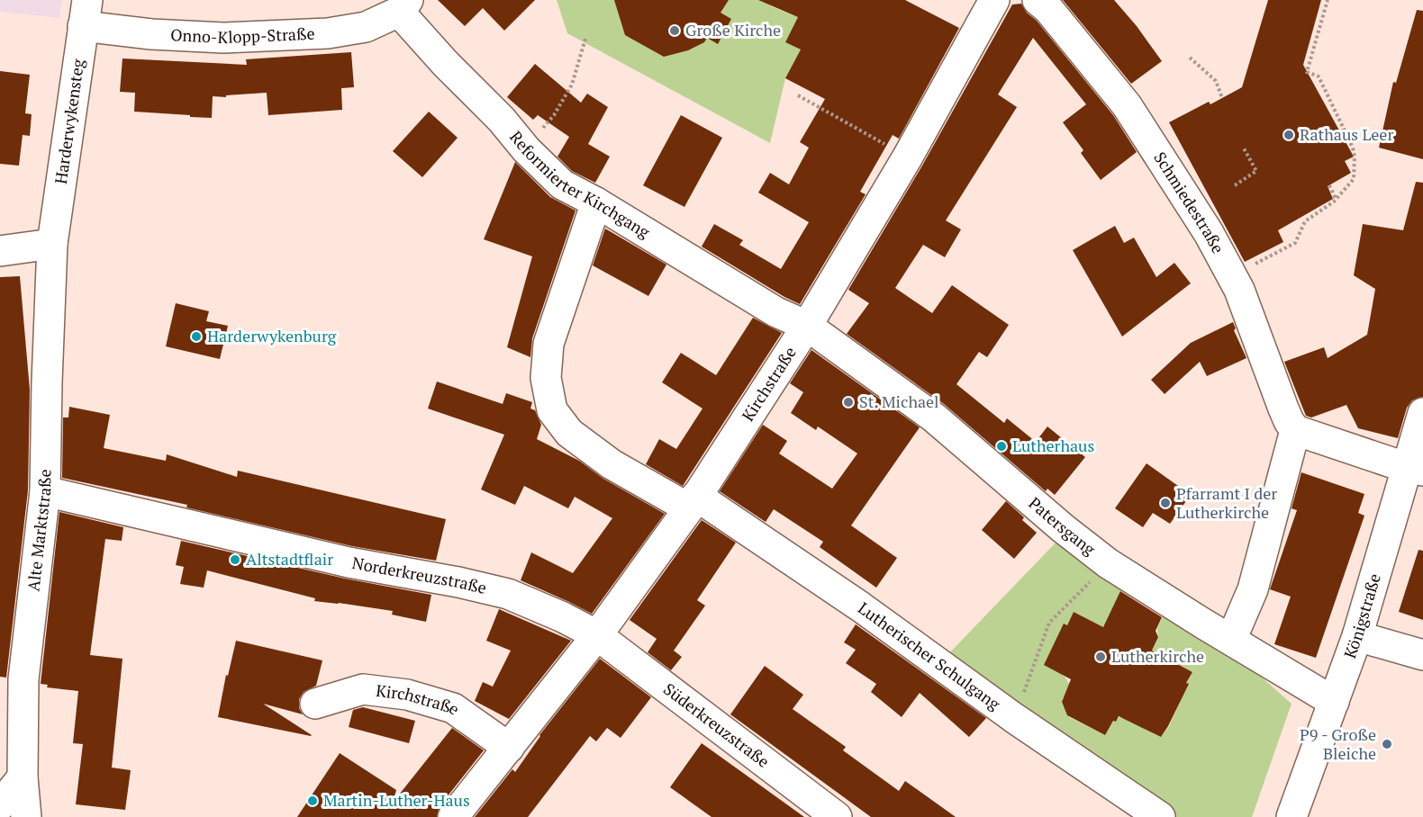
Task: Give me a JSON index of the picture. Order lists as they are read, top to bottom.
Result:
{
  "streets": {
    "street": [
      "Onno-Klopp-Straße",
      "Harderwykensteg",
      "Reformierter Kirchgang",
      "Schmiedestraße",
      "Kirchstraße",
      "Patersgang",
      "Alte Marktstraße",
      "Norderkreuzstraße",
      "Königstraße",
      "Lutherischer Schulgang",
      "Süderkreuzstraße"
    ]
  },
  "crossings": [
    ["Onno-Klopp-Straße", "Harderwykensteg"],
    ["Onno-Klopp-Straße", "Reformierter Kirchgang"],
    ["Harderwykensteg", "Alte Marktstraße"],
    ["Reformierter Kirchgang", "Kirchstraße"],
    ["Reformierter Kirchgang", "Patersgang"],
    ["Reformierter Kirchgang", "Lutherischer Schulgang"],
    ["Kirchstraße", "Patersgang"],
    ["Kirchstraße", "Norderkreuzstraße"],
    ["Kirchstraße", "Lutherischer Schulgang"],
    ["Kirchstraße", "Süderkreuzstraße"],
    ["Patersgang", "Königstraße"],
    ["Alte Marktstraße", "Norderkreuzstraße"],
    ["Norderkreuzstraße", "Süderkreuzstraße"]
  ],
  "places": [
    "Große Kirche",
    "Rathaus Leer",
    "Harderwykenburg",
    "St. Michael",
    "Lutherhaus",
    "Pfarramt I der Lutherkirche",
    "Altstadtflair",
    "Lutherkirche",
    "P9 - Große Bleiche",
    "Martin-Luther-Haus"
  ]
}
